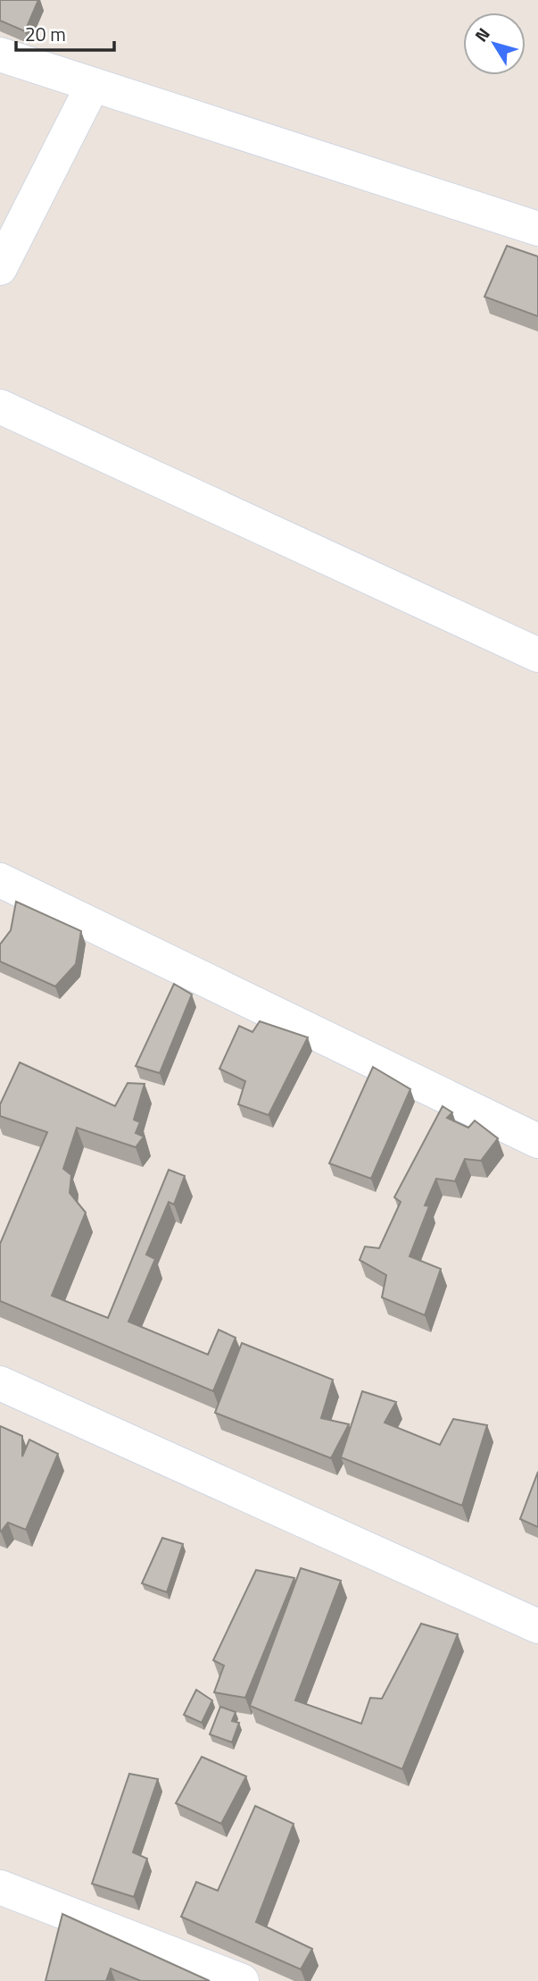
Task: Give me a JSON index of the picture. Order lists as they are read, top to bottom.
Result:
{
  "scale_bar": "20 m",
  "north": "top left"
}
